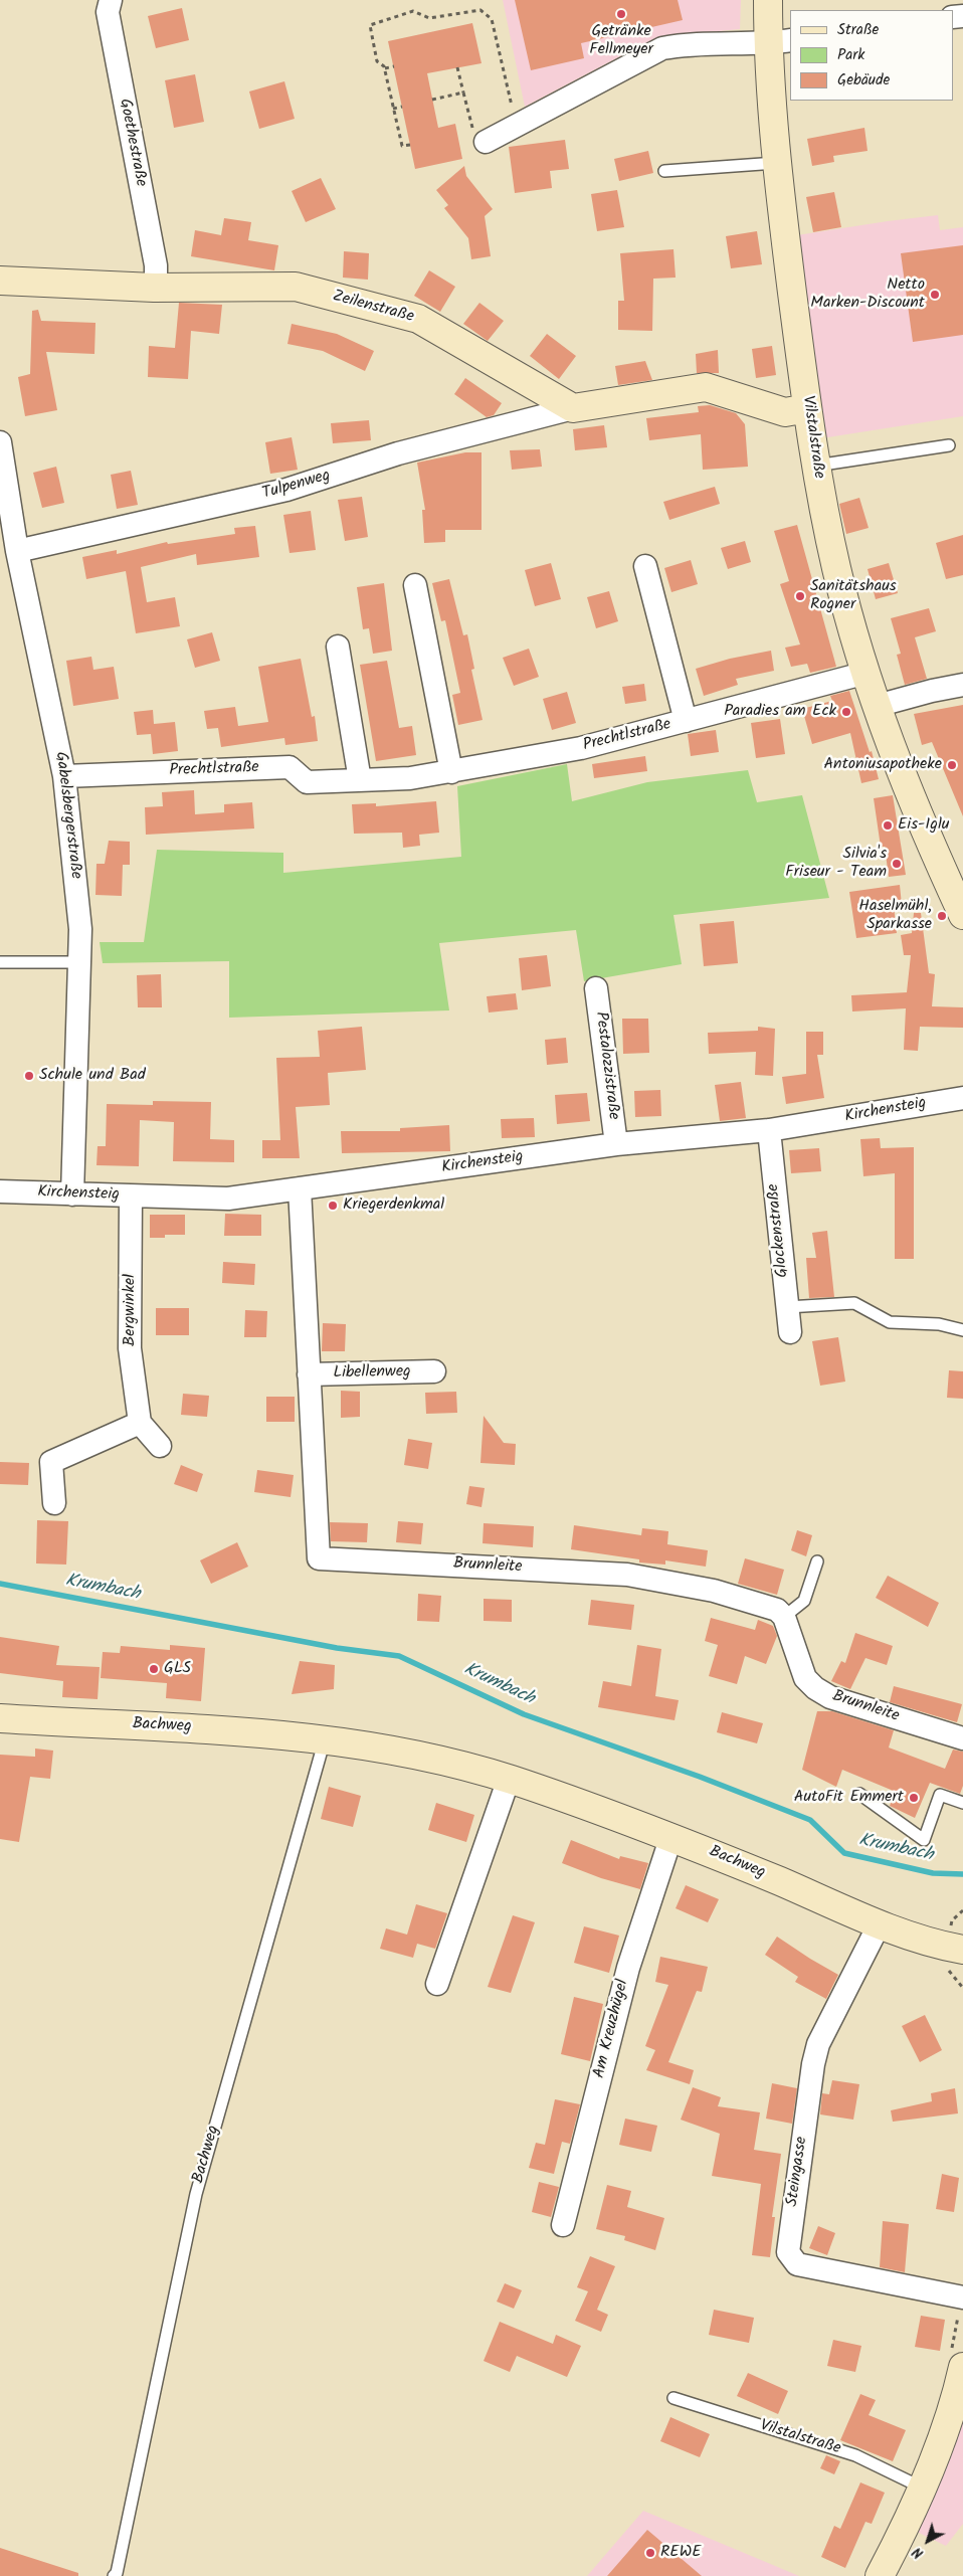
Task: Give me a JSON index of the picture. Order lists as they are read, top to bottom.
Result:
{
  "streets": {
    "street": [
      "Goethestraße",
      "Zeilenstraße",
      "Vilstalstraße",
      "Tulpenweg",
      "Prechtlstraße",
      "Gabelsbergerstraße",
      "Pestalozzistraße",
      "Kirchensteig",
      "Glockenstraße",
      "Bergwinkel",
      "Libellenweg",
      "Brunnleite",
      "Bachweg",
      "Am Kreuzhügel",
      "Steingasse"
    ]
  },
  "crossings": [
    ["Goethestraße", "Zeilenstraße"],
    ["Zeilenstraße", "Tulpenweg"],
    ["Vilstalstraße", "Prechtlstraße"],
    ["Tulpenweg", "Gabelsbergerstraße"],
    ["Prechtlstraße", "Gabelsbergerstraße"],
    ["Gabelsbergerstraße", "Kirchensteig"],
    ["Pestalozzistraße", "Kirchensteig"],
    ["Kirchensteig", "Glockenstraße"],
    ["Kirchensteig", "Bergwinkel"],
    ["Kirchensteig", "Brunnleite"],
    ["Libellenweg", "Brunnleite"],
    ["Bachweg", "Am Kreuzhügel"],
    ["Bachweg", "Steingasse"]
  ],
  "water": ["Krumbach"],
  "places": [
    "Getränke Fellmeyer",
    "Netto Marken-Discount",
    "Sanitätshaus Rogner",
    "Paradies am Eck",
    "Antoniusapotheke",
    "Eis-Iglu",
    "Silvia's Friseur - Team",
    "Haselmühl, Sparkasse",
    "Schule und Bad",
    "Kriegerdenkmal",
    "GLS",
    "AutoFit Emmert",
    "REWE"
  ],
  "legend": ["Straße", "Park", "Gebäude"],
  "north": "bottom left"
}
